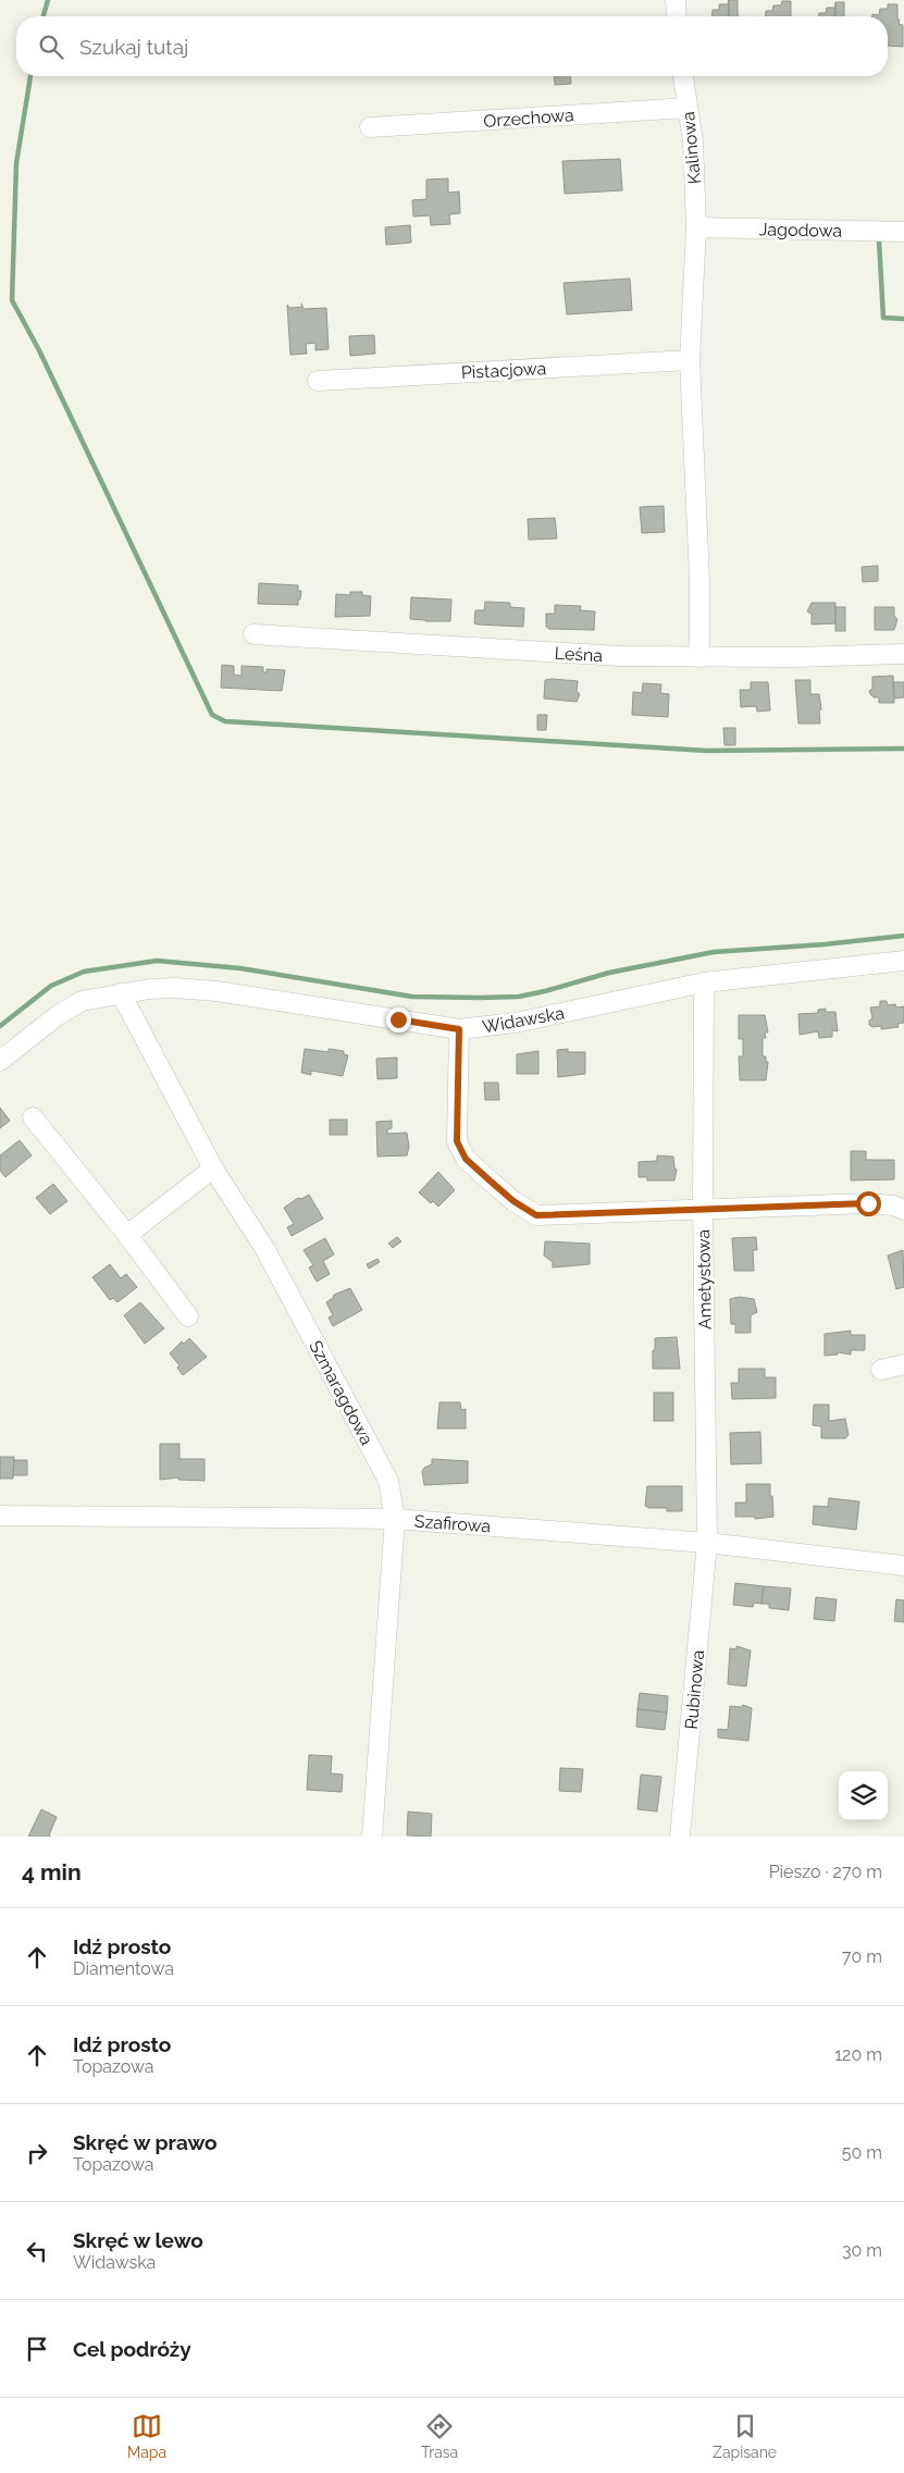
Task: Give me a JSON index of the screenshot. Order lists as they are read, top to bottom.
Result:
{
  "streets": {
    "street": [
      "Orzechowa",
      "Kalinowa",
      "Jagodowa",
      "Pistacjowa",
      "Leśna",
      "Widawska",
      "Ametystowa",
      "Szmaragdowa",
      "Szafirowa",
      "Rubinowa"
    ]
  },
  "crossings": [
    ["Orzechowa", "Kalinowa"],
    ["Kalinowa", "Jagodowa"],
    ["Kalinowa", "Pistacjowa"],
    ["Kalinowa", "Leśna"],
    ["Widawska", "Ametystowa"],
    ["Widawska", "Szmaragdowa"],
    ["Ametystowa", "Szafirowa"],
    ["Ametystowa", "Rubinowa"],
    ["Szmaragdowa", "Szafirowa"],
    ["Szafirowa", "Rubinowa"]
  ],
  "page": {
    "search": "Szukaj tutaj",
    "heading": ["4 min", "Pieszo · 270 m"],
    "list": [
      ["Idź prosto", "Diamentowa", "70 m"],
      ["Idź prosto", "Topazowa", "120 m"],
      ["Skręć w prawo", "Topazowa", "50 m"],
      ["Skręć w lewo", "Widawska", "30 m"],
      "Cel podróży"
    ],
    "nav": ["Mapa", "Trasa", "Zapisane"]
  }
}
